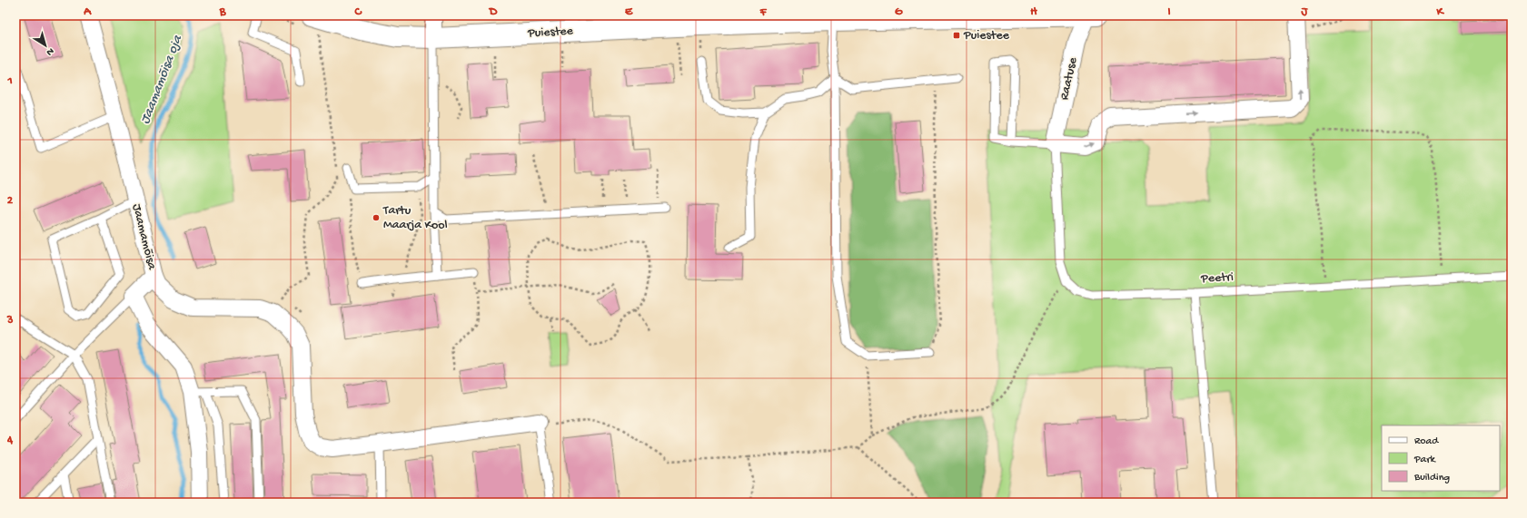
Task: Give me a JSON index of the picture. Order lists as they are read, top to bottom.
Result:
{
  "streets": {
    "main road": ["Puiestee"],
    "street": ["Raatuse", "Jaamamõisa"],
    "lane": ["Peetri"]
  },
  "crossings": [
    ["Puiestee", "Raatuse"]
  ],
  "water": ["Jaamamõisa oja"],
  "places": {
    "transit": ["Puiestee"],
    "other": ["Tartu Maarja Kool"]
  },
  "legend": ["Road", "Park", "Building"],
  "north": "bottom right",
  "grid": {
    "columns": [
      "A",
      "B",
      "C",
      "D",
      "E",
      "F",
      "G",
      "H",
      "I",
      "J",
      "K"
    ],
    "rows": [
      "1",
      "2",
      "3",
      "4"
    ]
  }
}
